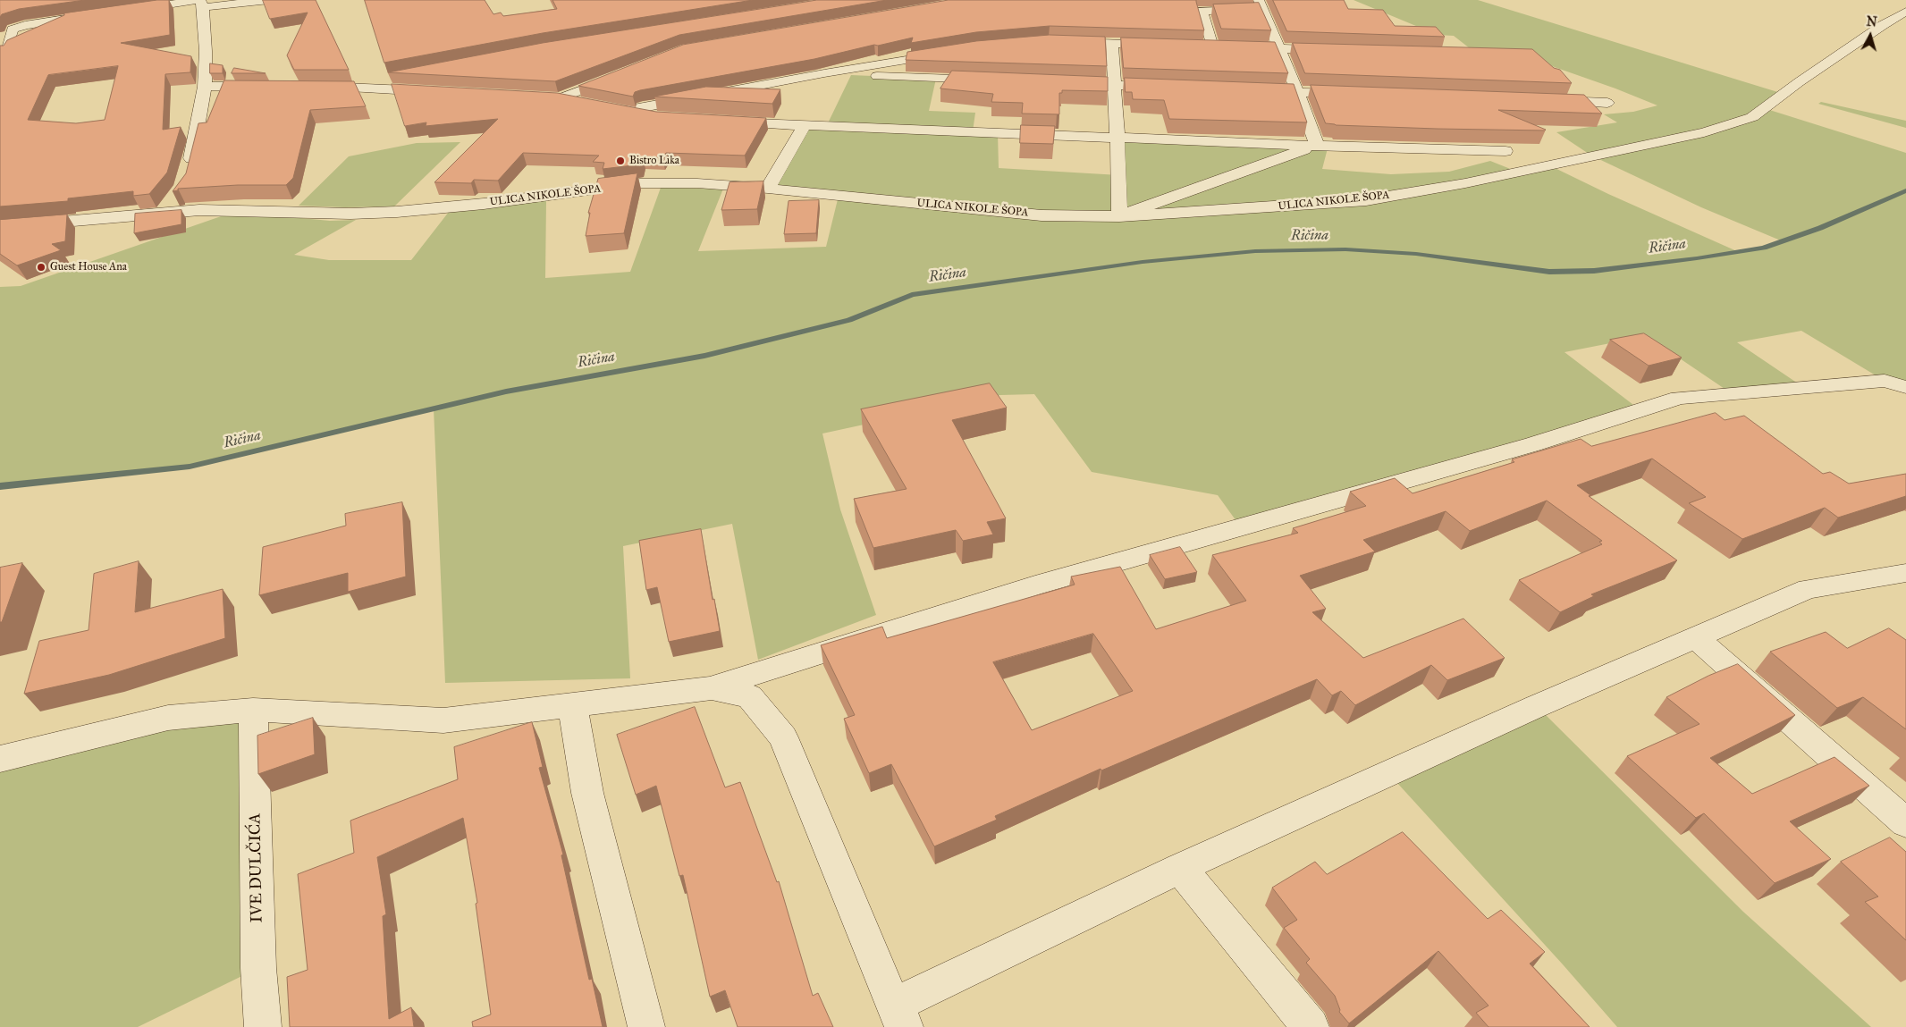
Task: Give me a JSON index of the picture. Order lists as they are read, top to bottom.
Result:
{
  "streets": {
    "street": ["ULICA NIKOLE ŠOPA", "IVE DULČIĆA"]
  },
  "water": ["Ričina"],
  "places": ["Bistro Lika", "Guest House Ana"],
  "north": "top"
}
